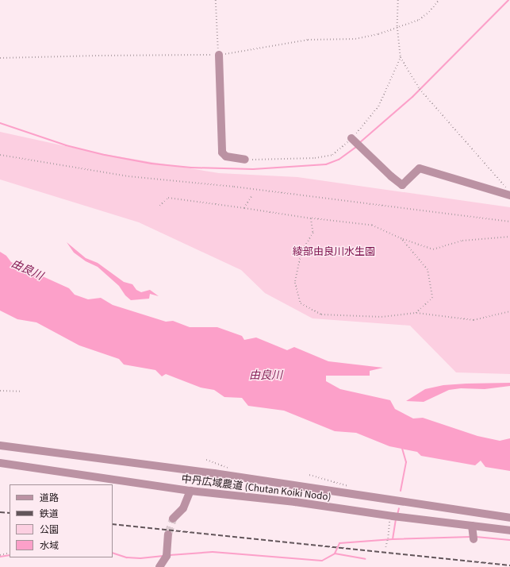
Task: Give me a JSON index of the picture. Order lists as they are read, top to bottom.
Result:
{
  "streets": {
    "street": ["中丹広域農道 (Chutan Koiki Nodo)"]
  },
  "water": ["由良川"],
  "parks": ["綾部由良川水生園"],
  "legend": [
    "道路",
    "鉄道",
    "公園",
    "水域"
  ]
}
